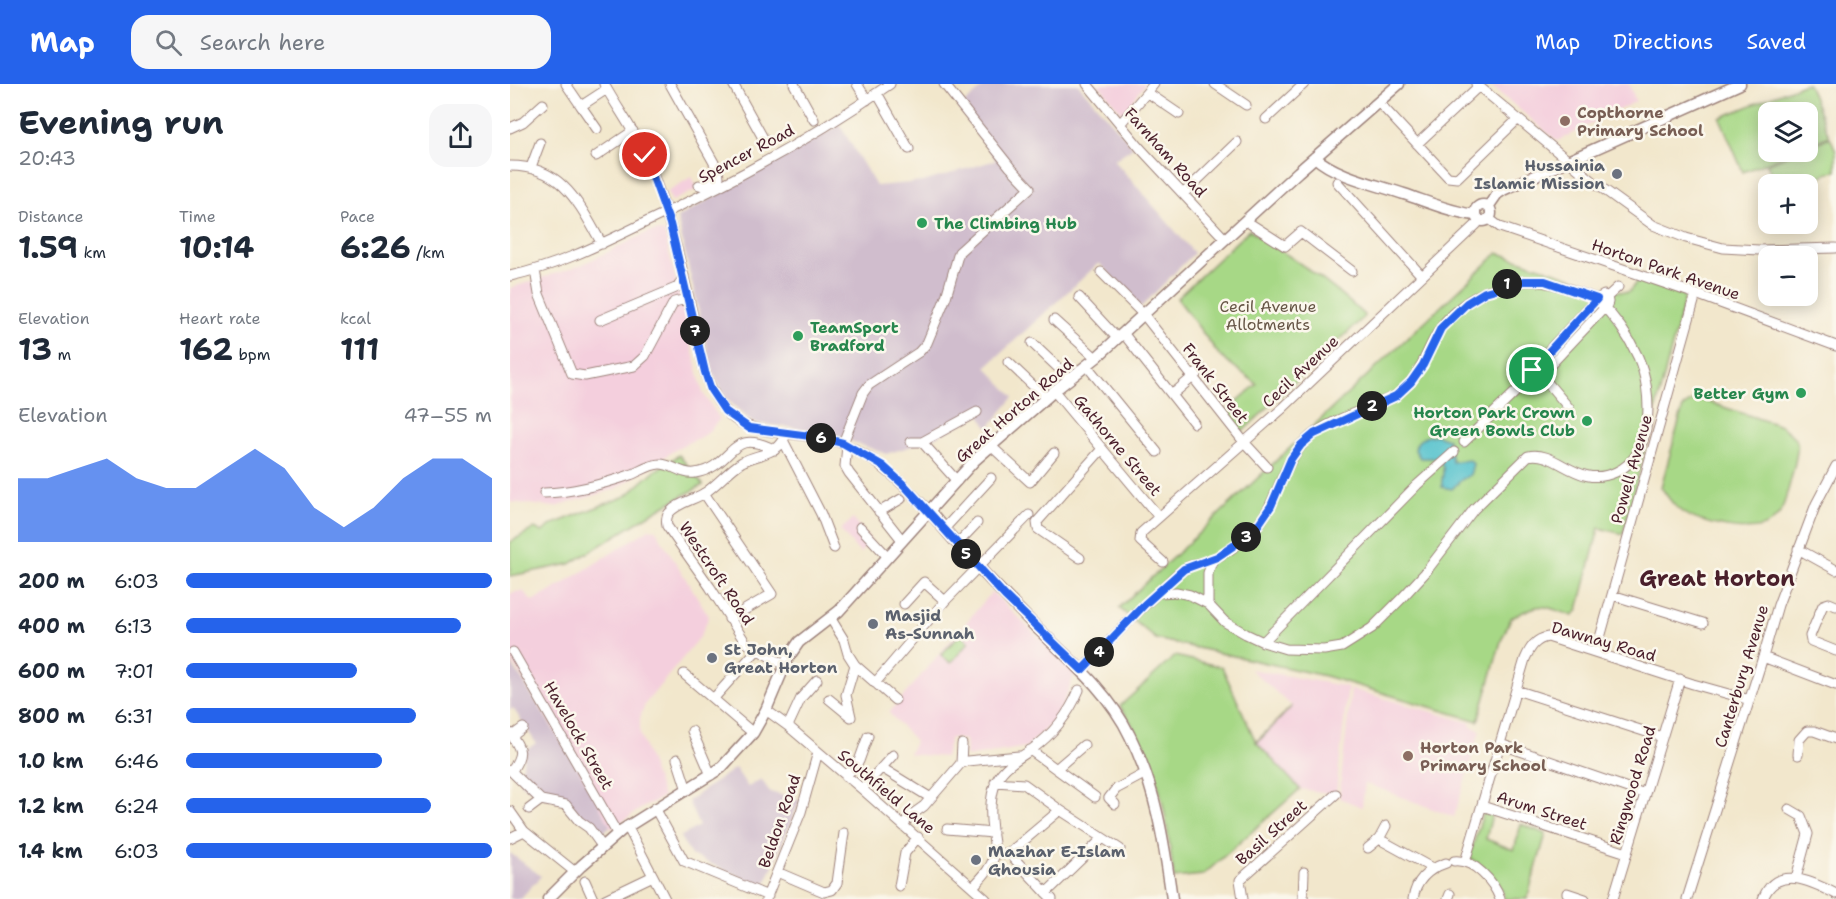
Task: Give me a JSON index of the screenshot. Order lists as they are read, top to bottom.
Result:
{
  "streets": {
    "main road": ["Horton Park Avenue", "Great Horton Road"],
    "street": [
      "Farnham Road",
      "Spencer Road",
      "Cecil Avenue",
      "Frank Street",
      "Gathorne Street",
      "Powell Avenue",
      "Westcroft Road",
      "Dawnay Road",
      "Canterbury Avenue",
      "Havelock Street",
      "Ringwood Road",
      "Southfield Lane",
      "Arum Street",
      "Beldon Road",
      "Basil Street"
    ]
  },
  "crossings": [
    ["Farnham Road", "Great Horton Road"],
    ["Horton Park Avenue", "Cecil Avenue"],
    ["Horton Park Avenue", "Great Horton Road"],
    ["Horton Park Avenue", "Powell Avenue"],
    ["Cecil Avenue", "Frank Street"],
    ["Cecil Avenue", "Gathorne Street"],
    ["Frank Street", "Great Horton Road"],
    ["Great Horton Road", "Gathorne Street"],
    ["Great Horton Road", "Westcroft Road"],
    ["Great Horton Road", "Havelock Street"],
    ["Great Horton Road", "Southfield Lane"],
    ["Powell Avenue", "Dawnay Road"],
    ["Dawnay Road", "Canterbury Avenue"],
    ["Dawnay Road", "Ringwood Road"],
    ["Dawnay Road", "Arum Street"],
    ["Ringwood Road", "Arum Street"],
    ["Southfield Lane", "Beldon Road"]
  ],
  "districts": ["Great Horton"],
  "parks": ["Cecil Avenue Allotments"],
  "places": [
    "Copthorne Primary School",
    "Hussainia Islamic Mission",
    "The Climbing Hub",
    "TeamSport Bradford",
    "Better Gym",
    "Horton Park Crown Green Bowls Club",
    "Masjid As-Sunnah",
    "St John, Great Horton",
    "Horton Park Primary School",
    "Mazhar E-Islam Ghousia"
  ],
  "page": {
    "header": "Map",
    "search": "Search here",
    "nav": ["Map", "Directions", "Saved"],
    "heading": ["Evening run", "20:43"],
    "map_buttons": ["+", "−"],
    "stats": [
      ["Distance", "1.59 km"],
      ["Time", "10:14"],
      ["Pace", "6:26 /km"],
      ["Elevation", "13 m"],
      ["Heart rate", "162 bpm"],
      ["kcal", "111"]
    ],
    "pins": [
      "1",
      "7",
      "2",
      "6",
      "3",
      "5",
      "4"
    ],
    "chart": ["Elevation", "47–55 m"],
    "list": [
      {
        "name": "200 m",
        "note": "6:03"
      },
      {
        "name": "400 m",
        "note": "6:13"
      },
      {
        "name": "600 m",
        "note": "7:01"
      },
      {
        "name": "800 m",
        "note": "6:31"
      },
      {
        "name": "1.0 km",
        "note": "6:46"
      },
      {
        "name": "1.2 km",
        "note": "6:24"
      },
      {
        "name": "1.4 km",
        "note": "6:03"
      }
    ]
  }
}
